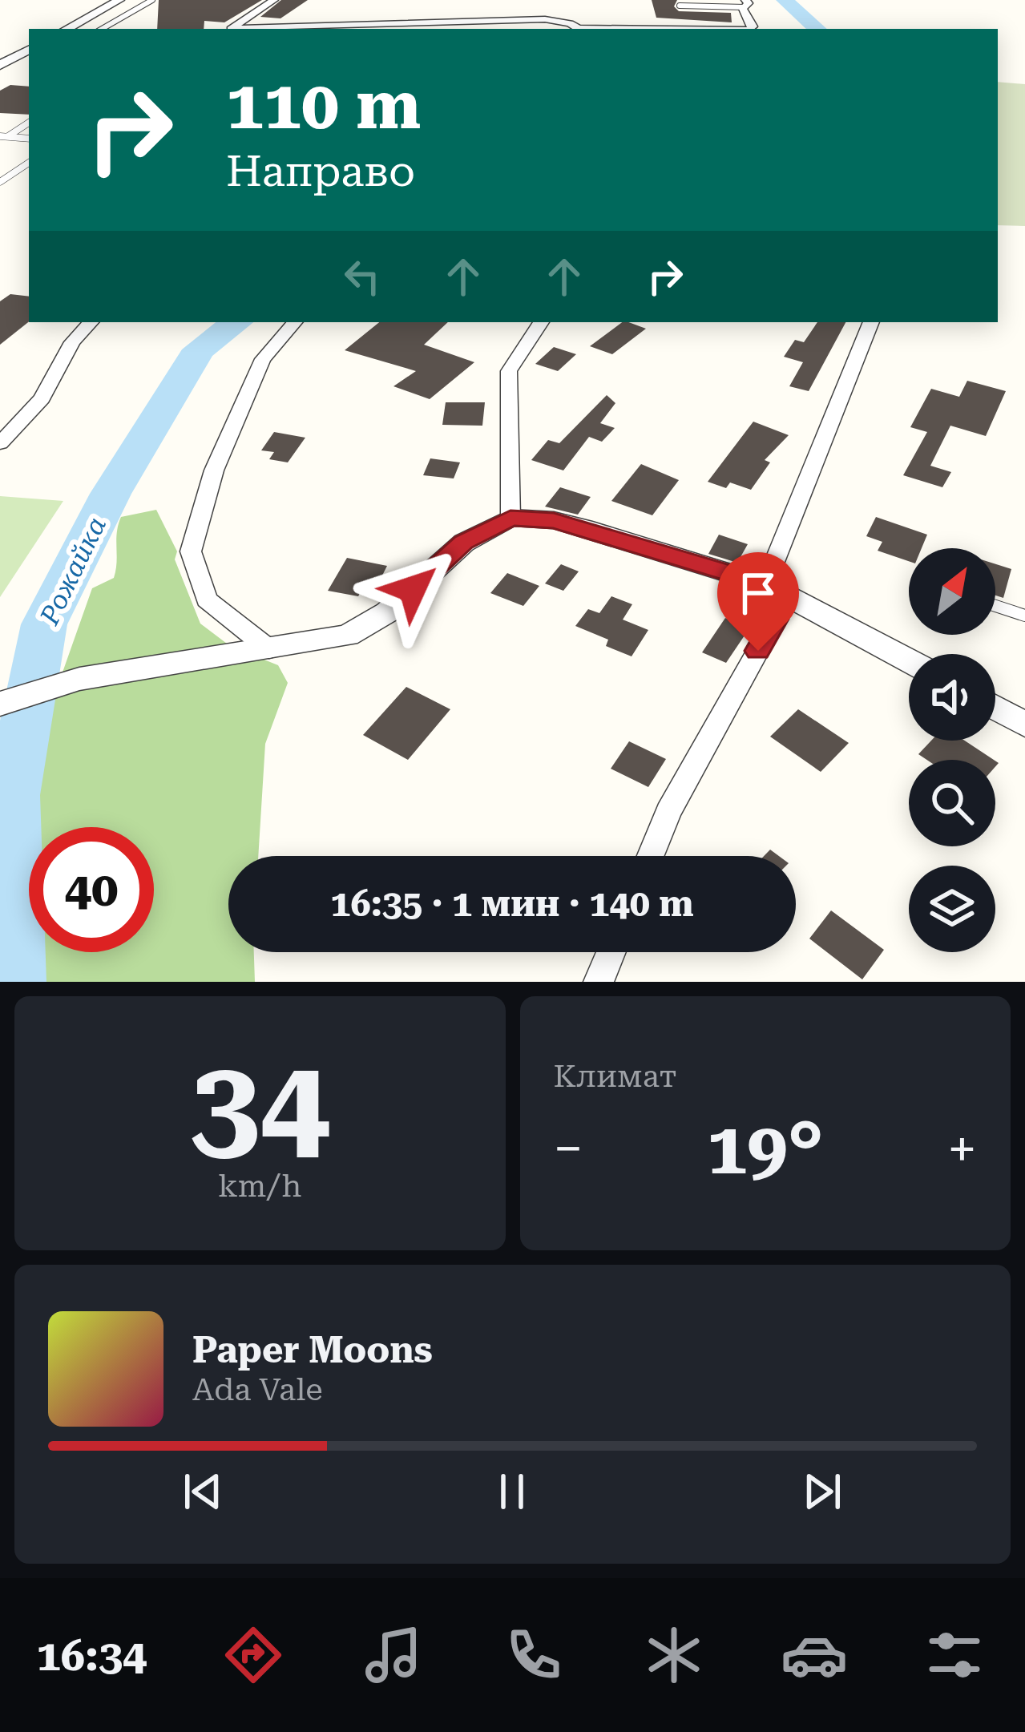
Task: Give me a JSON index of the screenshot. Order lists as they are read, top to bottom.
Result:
{
  "water": ["Рожайка"],
  "north": "top right",
  "page": {
    "turn": ["110 m", "Направо"],
    "limit": "40",
    "trip": "16:35 · 1 мин · 140 m",
    "tile": [
      ["34", "km/h"],
      "Климат"
    ],
    "heat": ["−", "19°", "+"],
    "song": ["Paper Moons", "Ada Vale"],
    "tabs": "16:34"
  }
}
